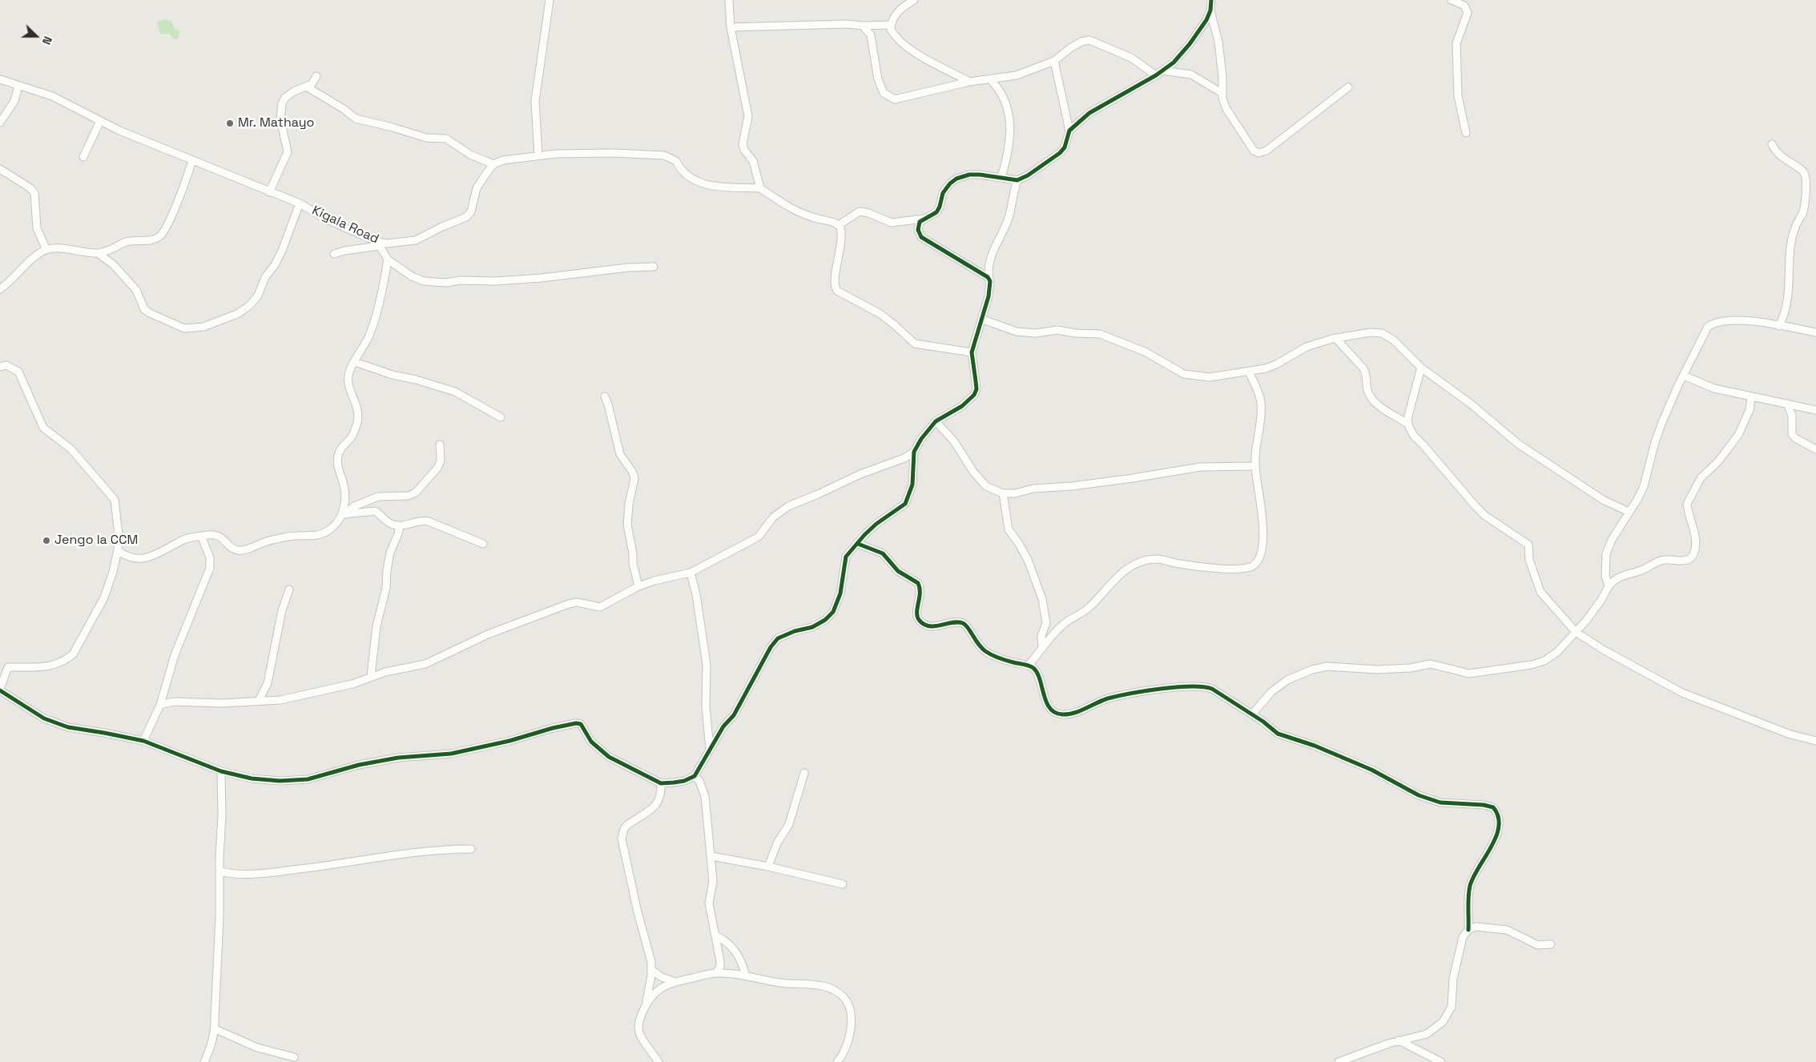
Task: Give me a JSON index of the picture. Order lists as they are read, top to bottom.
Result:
{
  "streets": {
    "street": ["Kigala Road"]
  },
  "places": ["Mr. Mathayo", "Jengo la CCM"],
  "north": "right"
}
